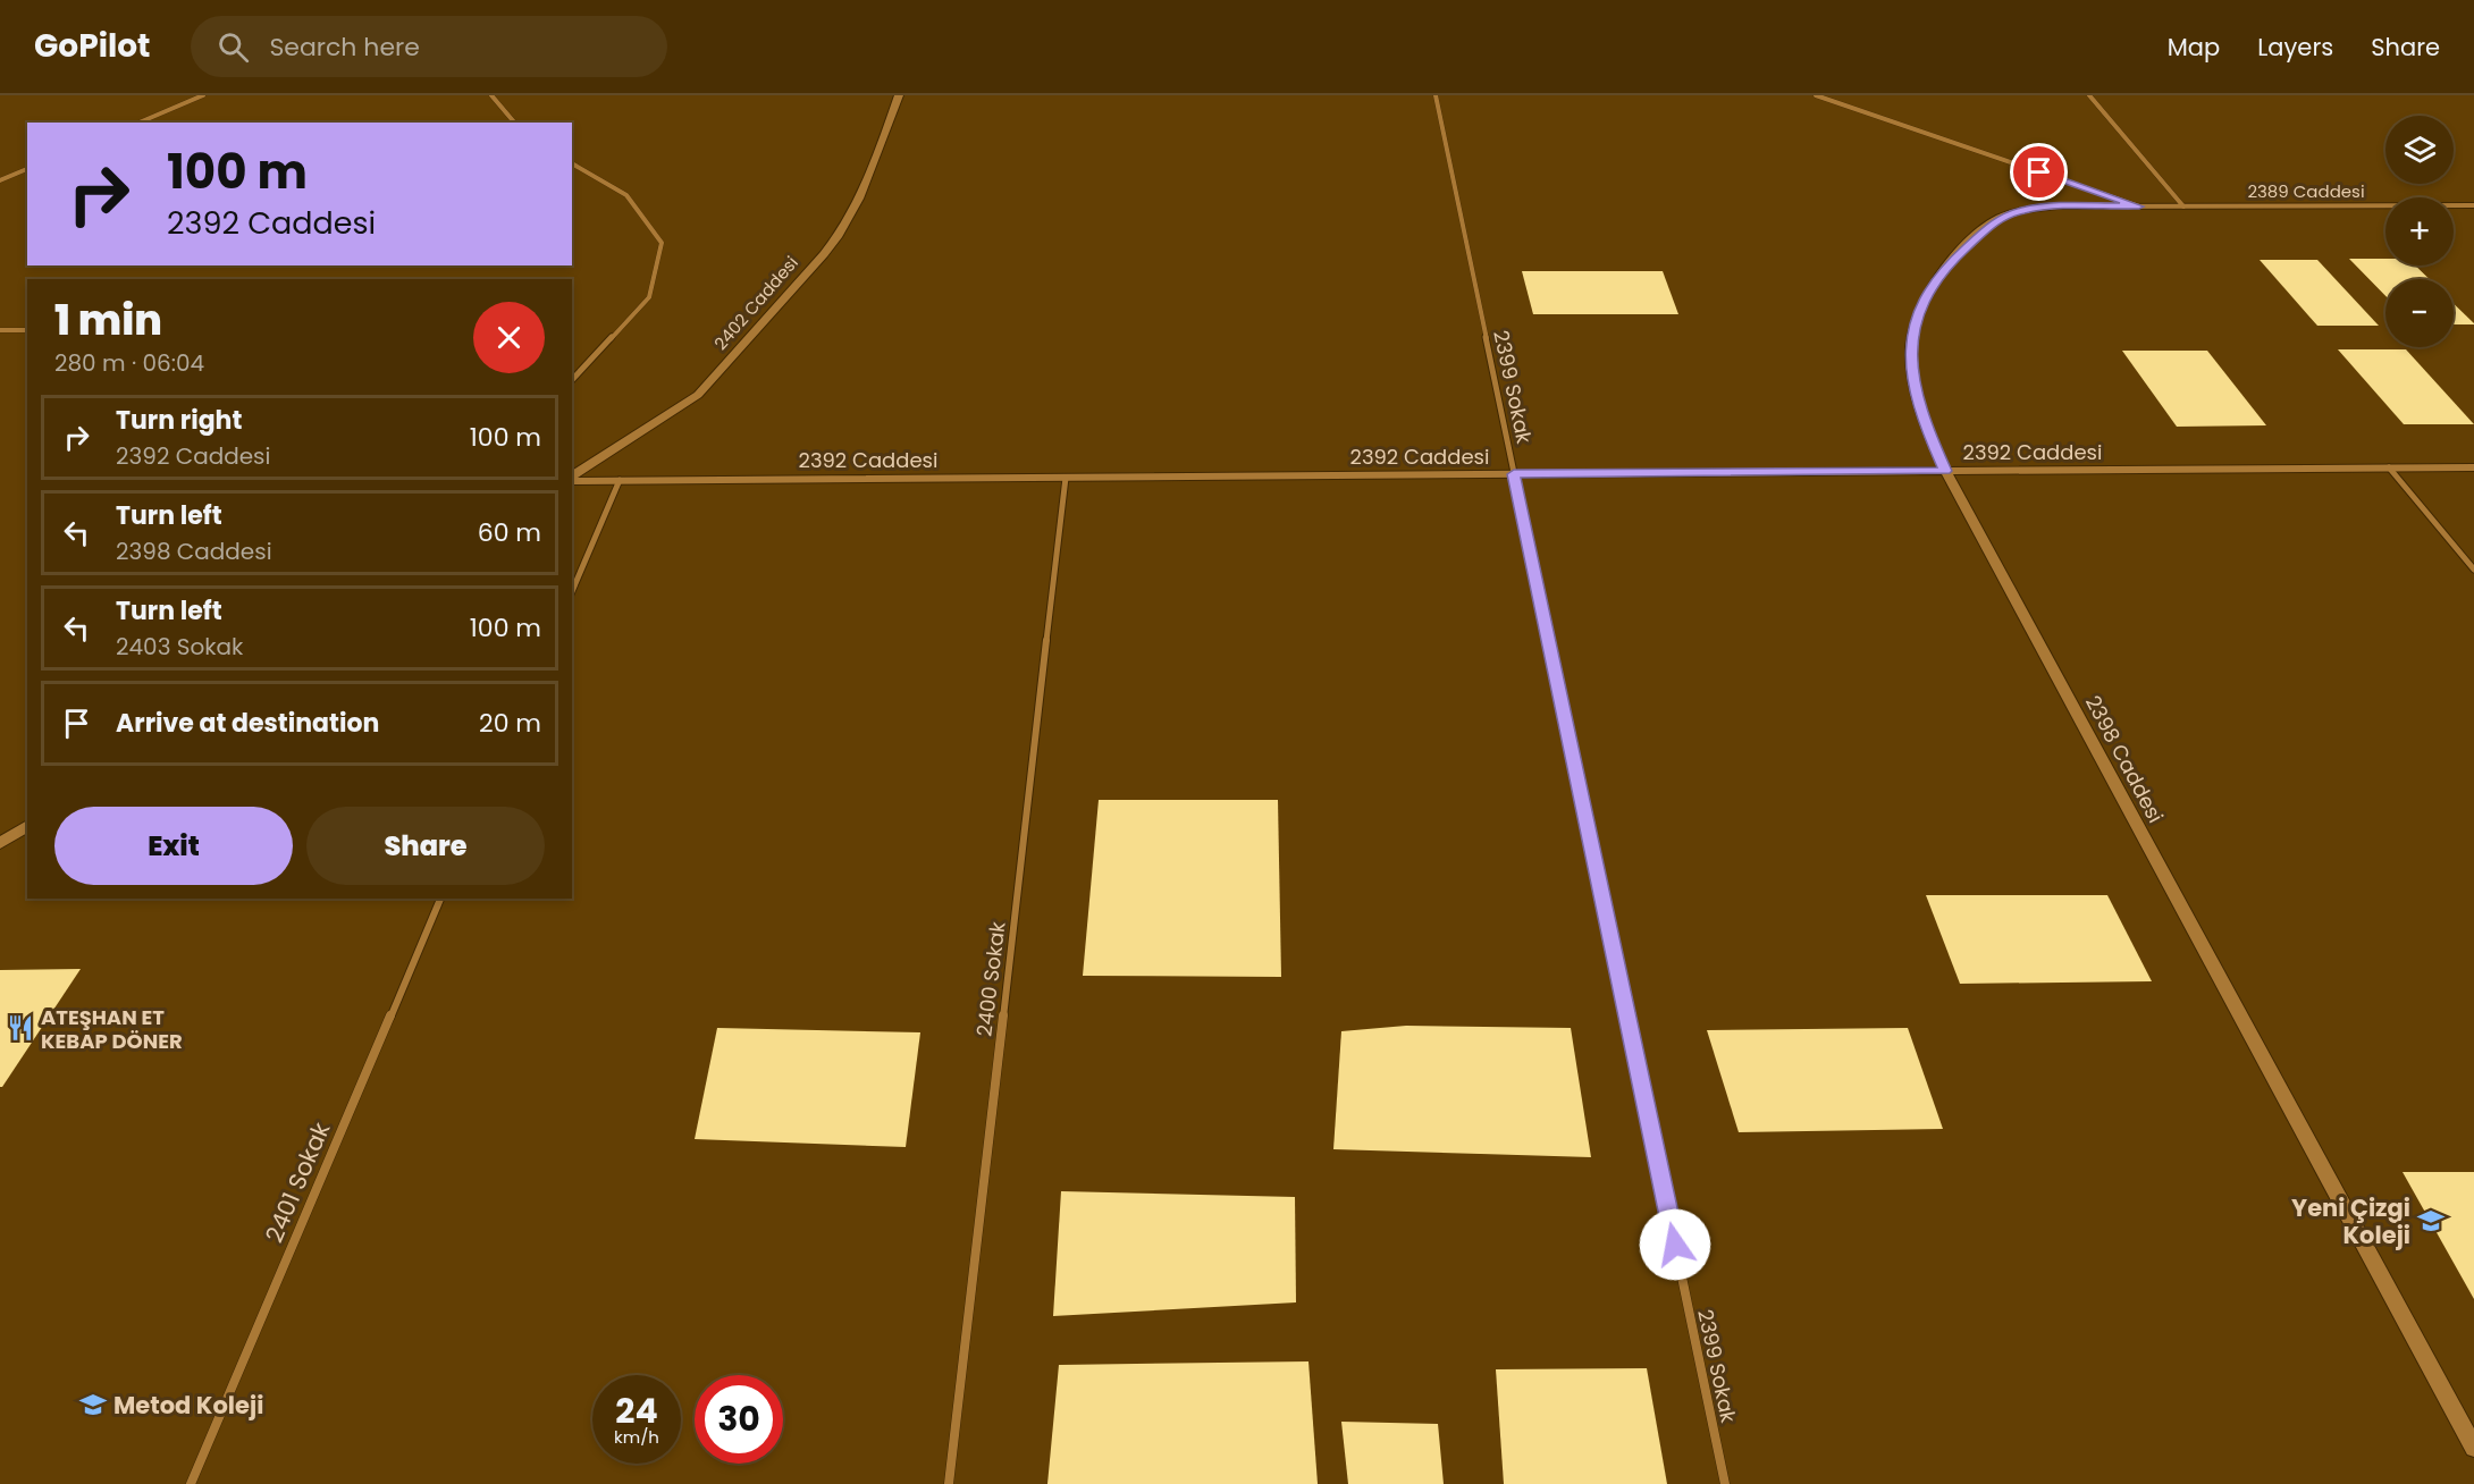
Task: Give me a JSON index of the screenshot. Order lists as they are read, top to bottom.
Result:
{
  "streets": {
    "street": [
      "2389 Caddesi",
      "2402 Caddesi",
      "2399 Sokak",
      "2392 Caddesi",
      "2398 Caddesi",
      "2400 Sokak",
      "2401 Sokak"
    ]
  },
  "crossings": [
    ["2389 Caddesi", "2398 Caddesi"],
    ["2399 Sokak", "2392 Caddesi"],
    ["2392 Caddesi", "2398 Caddesi"],
    ["2392 Caddesi", "2400 Sokak"]
  ],
  "places": {
    "restaurant": ["ATEŞHAN ET KEBAP DÖNER"],
    "school or university": ["Yeni Çizgi Koleji", "Metod Koleji"]
  },
  "page": {
    "header": "GoPilot",
    "search": "Search here",
    "nav": ["Map", "Layers", "Share"],
    "map_buttons": ["+", "−"],
    "turn": ["100 m", "2392 Caddesi"],
    "heading": ["1 min", "280 m · 06:04"],
    "list": [
      {
        "name": "Turn right",
        "note": "2392 Caddesi",
        "value": "100 m"
      },
      {
        "name": "Turn left",
        "note": "2398 Caddesi",
        "value": "60 m"
      },
      {
        "name": "Turn left",
        "note": "2403 Sokak",
        "value": "100 m"
      },
      {
        "name": "Arrive at destination",
        "value": "20 m"
      }
    ],
    "buttons": ["Exit", "Share"],
    "speed": "24 km/h",
    "limit": "30"
  }
}
